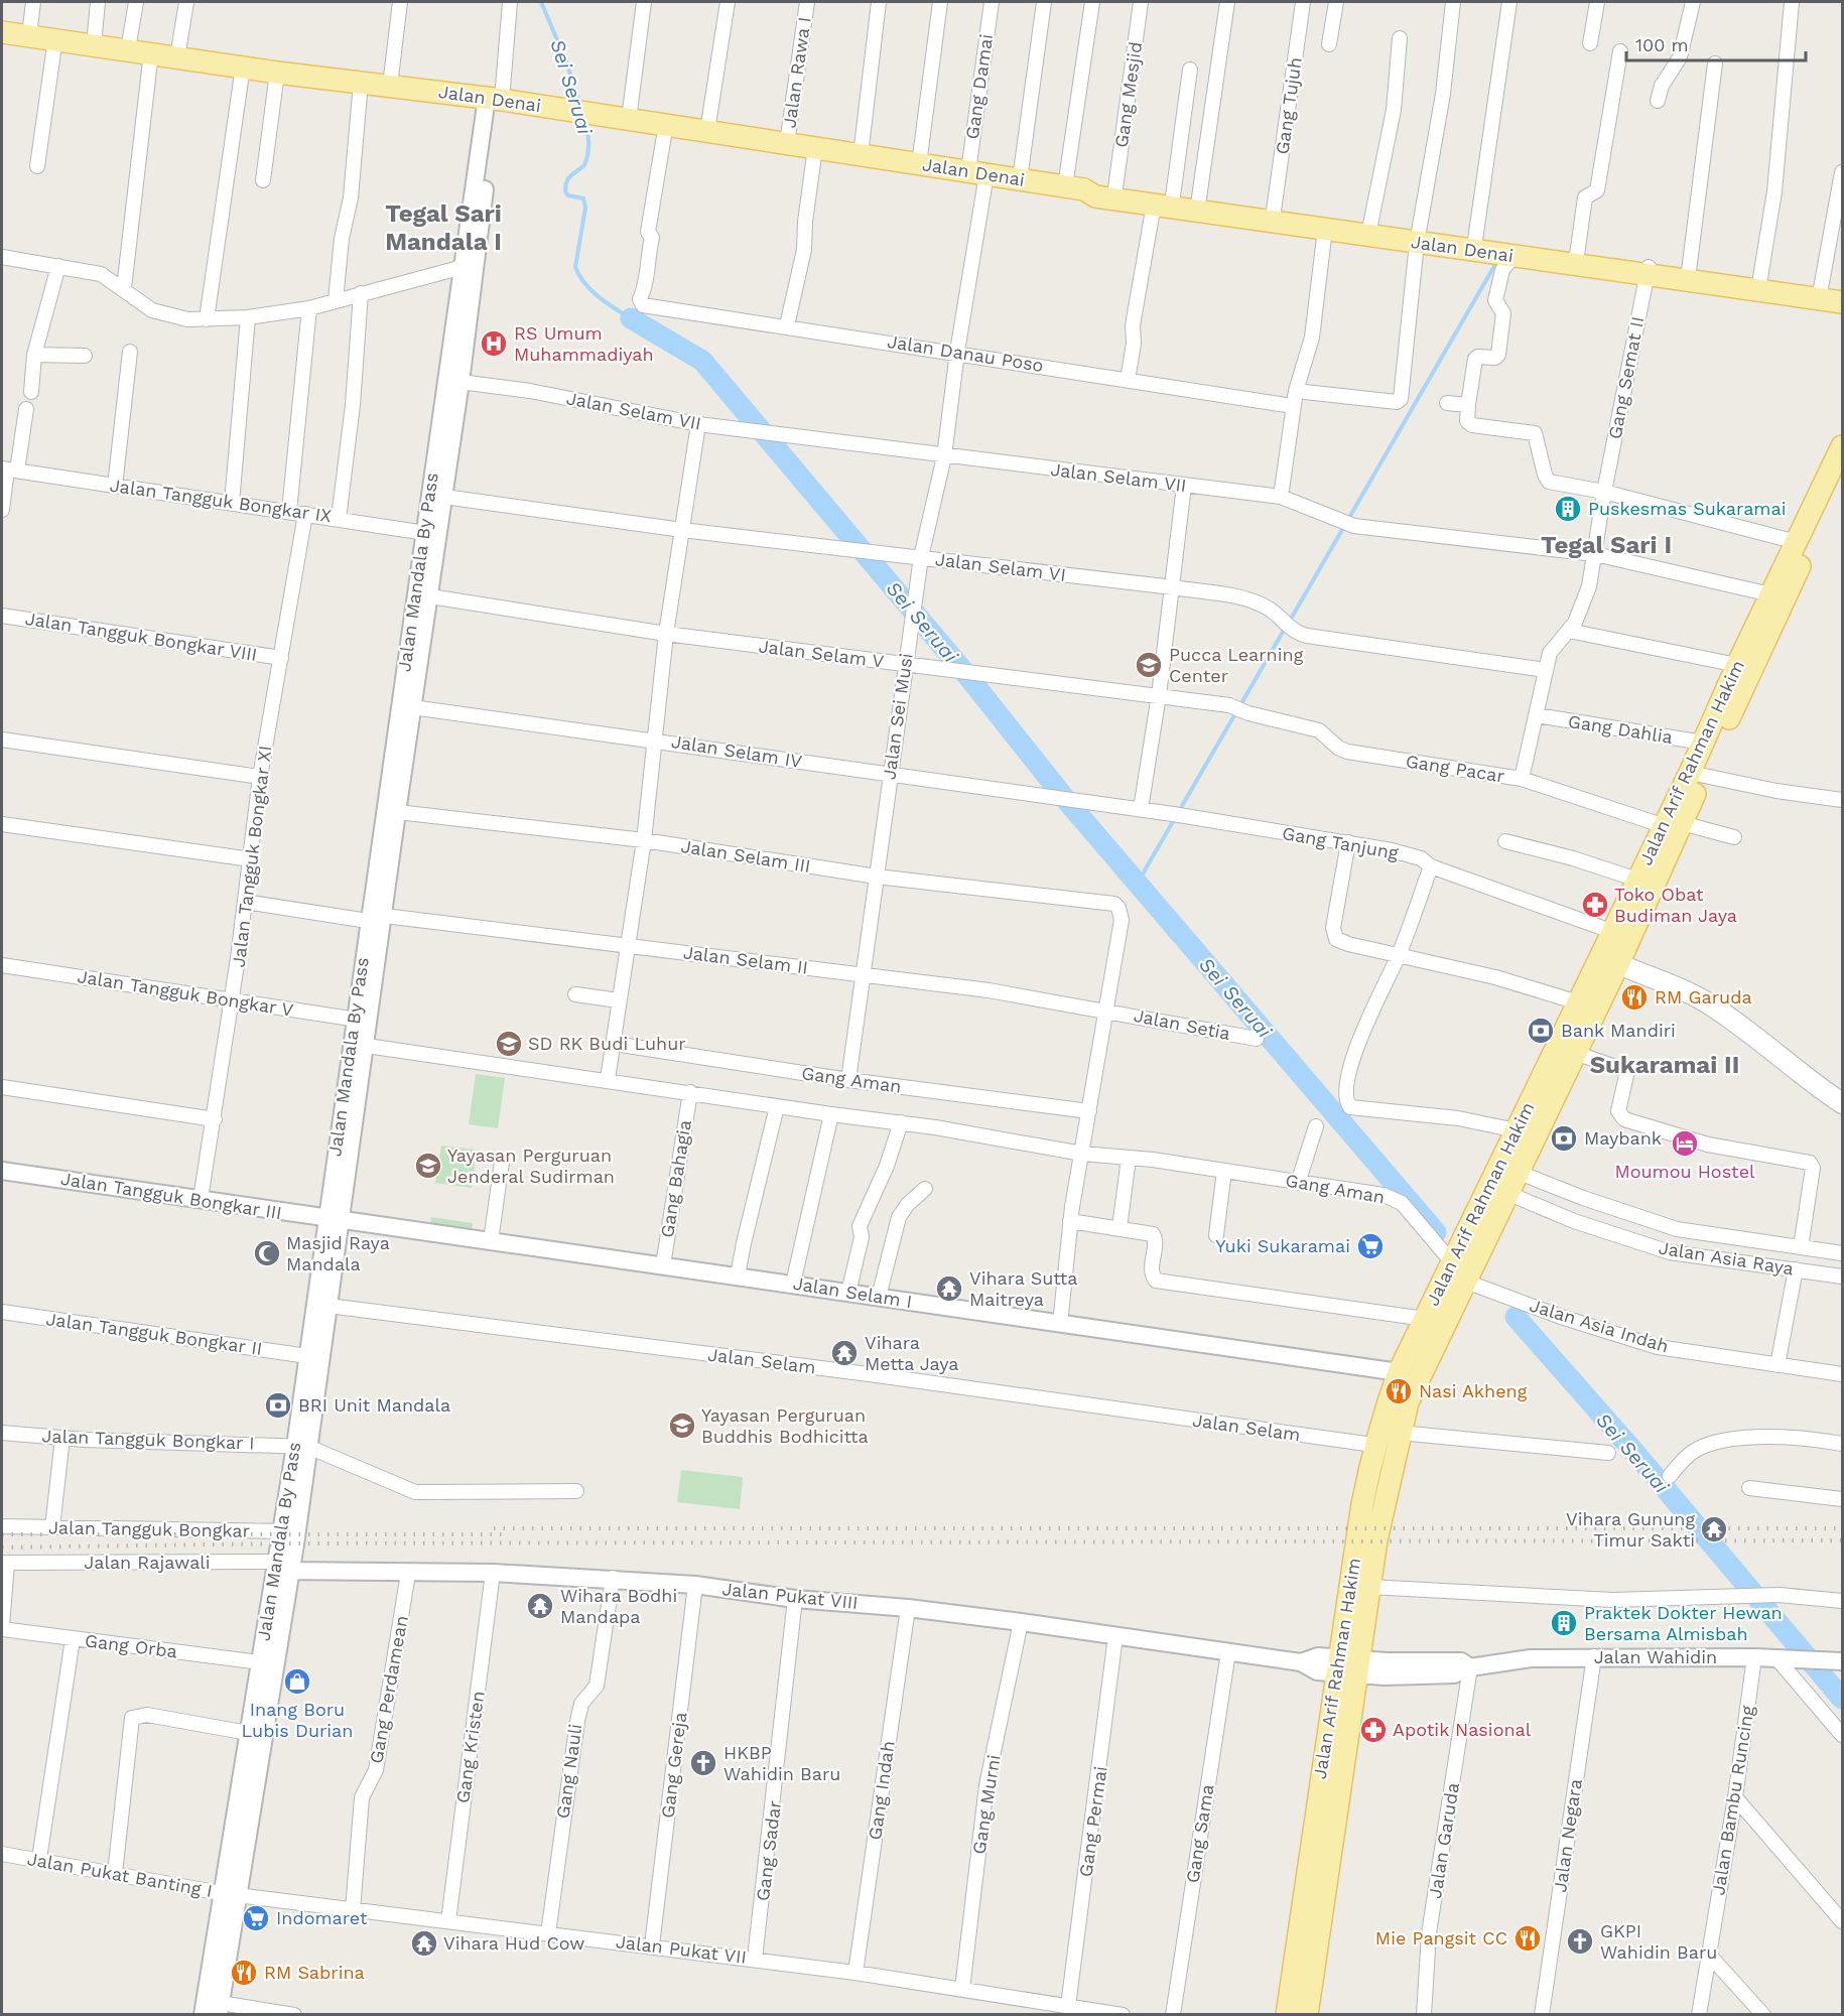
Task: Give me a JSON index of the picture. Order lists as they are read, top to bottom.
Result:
{
  "streets": {
    "main road": ["Jalan Denai", "Jalan Arif Rahman Hakim"],
    "street": [
      "Jalan Rawa I",
      "Gang Damai",
      "Gang Mesjid",
      "Gang Tujuh",
      "Jalan Danau Poso",
      "Gang Semat II",
      "Jalan Selam VII",
      "Jalan Tangguk Bongkar IX",
      "Jalan Selam VI",
      "Jalan Mandala By Pass",
      "Jalan Tangguk Bongkar VIII",
      "Jalan Selam V",
      "Jalan Sei Musi",
      "Gang Dahlia",
      "Jalan Selam IV",
      "Gang Pacar",
      "Gang Tanjung",
      "Jalan Tangguk Bongkar XI",
      "Jalan Selam III",
      "Jalan Selam II",
      "Jalan Tangguk Bongkar V",
      "Jalan Setia",
      "Gang Aman",
      "Gang Bahagia",
      "Jalan Tangguk Bongkar III",
      "Jalan Asia Raya",
      "Jalan Selam I",
      "Jalan Asia Indah",
      "Jalan Tangguk Bongkar II",
      "Jalan Selam",
      "Jalan Tangguk Bongkar I",
      "Jalan Tangguk Bongkar",
      "Jalan Rajawali",
      "Jalan Pukat VIII",
      "Gang Orba",
      "Jalan Wahidin",
      "Gang Perdamean",
      "Gang Kristen",
      "Gang Gereja",
      "Gang Nauli",
      "Gang Indah",
      "Jalan Bambu Runcing",
      "Gang Murni",
      "Gang Permai",
      "Gang Sama",
      "Jalan Negara",
      "Jalan Garuda",
      "Gang Sadar",
      "Jalan Pukat Banting I",
      "Jalan Pukat VII"
    ]
  },
  "crossings": [
    ["Jalan Rawa I", "Jalan Denai"],
    ["Gang Damai", "Jalan Denai"],
    ["Gang Damai", "Jalan Sei Musi"],
    ["Gang Mesjid", "Jalan Denai"],
    ["Jalan Denai", "Gang Tujuh"],
    ["Jalan Denai", "Jalan Danau Poso"],
    ["Jalan Denai", "Gang Semat II"],
    ["Jalan Denai", "Jalan Mandala By Pass"],
    ["Jalan Denai", "Jalan Sei Musi"],
    ["Jalan Danau Poso", "Jalan Sei Musi"],
    ["Gang Semat II", "Jalan Selam VII"],
    ["Gang Semat II", "Jalan Selam VI"],
    ["Gang Semat II", "Gang Dahlia"],
    ["Gang Semat II", "Gang Pacar"],
    ["Jalan Selam VII", "Jalan Mandala By Pass"],
    ["Jalan Selam VII", "Jalan Sei Musi"],
    ["Jalan Selam VII", "Jalan Arif Rahman Hakim"],
    ["Jalan Tangguk Bongkar IX", "Jalan Mandala By Pass"],
    ["Jalan Tangguk Bongkar IX", "Jalan Tangguk Bongkar XI"],
    ["Jalan Selam VI", "Jalan Mandala By Pass"],
    ["Jalan Selam VI", "Jalan Sei Musi"],
    ["Jalan Mandala By Pass", "Jalan Selam V"],
    ["Jalan Mandala By Pass", "Jalan Selam IV"],
    ["Jalan Mandala By Pass", "Jalan Selam III"],
    ["Jalan Mandala By Pass", "Jalan Selam II"],
    ["Jalan Mandala By Pass", "Jalan Tangguk Bongkar V"],
    ["Jalan Mandala By Pass", "Gang Aman"],
    ["Jalan Mandala By Pass", "Jalan Tangguk Bongkar III"],
    ["Jalan Mandala By Pass", "Jalan Selam I"],
    ["Jalan Mandala By Pass", "Jalan Tangguk Bongkar II"],
    ["Jalan Mandala By Pass", "Jalan Selam"],
    ["Jalan Mandala By Pass", "Jalan Tangguk Bongkar I"],
    ["Jalan Mandala By Pass", "Jalan Tangguk Bongkar"],
    ["Jalan Mandala By Pass", "Jalan Rajawali"],
    ["Jalan Mandala By Pass", "Jalan Pukat VIII"],
    ["Jalan Mandala By Pass", "Gang Orba"],
    ["Jalan Mandala By Pass", "Jalan Pukat Banting I"],
    ["Jalan Mandala By Pass", "Jalan Pukat VII"],
    ["Jalan Tangguk Bongkar VIII", "Jalan Tangguk Bongkar XI"],
    ["Jalan Selam V", "Jalan Sei Musi"],
    ["Jalan Selam V", "Gang Pacar"],
    ["Jalan Sei Musi", "Jalan Selam IV"],
    ["Jalan Sei Musi", "Jalan Selam III"],
    ["Jalan Sei Musi", "Jalan Selam II"],
    ["Jalan Sei Musi", "Gang Aman"],
    ["Gang Dahlia", "Jalan Arif Rahman Hakim"],
    ["Jalan Selam IV", "Gang Tanjung"],
    ["Jalan Arif Rahman Hakim", "Gang Pacar"],
    ["Jalan Arif Rahman Hakim", "Gang Tanjung"],
    ["Jalan Arif Rahman Hakim", "Gang Aman"],
    ["Jalan Arif Rahman Hakim", "Jalan Asia Raya"],
    ["Jalan Arif Rahman Hakim", "Jalan Selam I"],
    ["Jalan Arif Rahman Hakim", "Jalan Asia Indah"],
    ["Jalan Arif Rahman Hakim", "Jalan Selam"],
    ["Jalan Arif Rahman Hakim", "Jalan Pukat VIII"],
    ["Jalan Arif Rahman Hakim", "Jalan Wahidin"],
    ["Jalan Tangguk Bongkar XI", "Jalan Tangguk Bongkar V"],
    ["Jalan Tangguk Bongkar XI", "Jalan Tangguk Bongkar III"],
    ["Jalan Selam III", "Jalan Selam II"],
    ["Jalan Selam III", "Jalan Setia"],
    ["Jalan Selam II", "Jalan Setia"],
    ["Gang Aman", "Gang Bahagia"],
    ["Gang Bahagia", "Jalan Selam I"],
    ["Jalan Tangguk Bongkar III", "Jalan Selam I"],
    ["Jalan Rajawali", "Jalan Pukat VIII"],
    ["Jalan Pukat VIII", "Jalan Wahidin"],
    ["Jalan Pukat VIII", "Gang Perdamean"],
    ["Jalan Pukat VIII", "Gang Kristen"],
    ["Jalan Pukat VIII", "Gang Gereja"],
    ["Jalan Pukat VIII", "Gang Nauli"],
    ["Jalan Pukat VIII", "Gang Indah"],
    ["Jalan Pukat VIII", "Gang Murni"],
    ["Jalan Pukat VIII", "Gang Permai"],
    ["Jalan Pukat VIII", "Gang Sama"],
    ["Jalan Pukat VIII", "Gang Sadar"],
    ["Jalan Wahidin", "Jalan Bambu Runcing"],
    ["Jalan Wahidin", "Jalan Negara"],
    ["Jalan Wahidin", "Jalan Garuda"],
    ["Gang Perdamean", "Jalan Pukat VII"],
    ["Gang Kristen", "Jalan Pukat VII"],
    ["Gang Gereja", "Jalan Pukat VII"],
    ["Gang Nauli", "Jalan Pukat VII"],
    ["Gang Indah", "Jalan Pukat VII"],
    ["Gang Murni", "Jalan Pukat VII"],
    ["Gang Permai", "Jalan Pukat VII"],
    ["Gang Sadar", "Jalan Pukat VII"],
    ["Jalan Pukat Banting I", "Jalan Pukat VII"]
  ],
  "districts": ["Tegal Sari Mandala I", "Tegal Sari I", "Sukaramai II"],
  "water": ["Sei Seruai"],
  "places": {
    "hospital": ["RS Umum Muhammadiyah"],
    "building": ["Puskesmas Sukaramai", "Praktek Dokter Hewan Bersama Almisbah"],
    "school or university": [
      "Pucca Learning Center",
      "SD RK Budi Luhur",
      "Yayasan Perguruan Jenderal Sudirman",
      "Yayasan Perguruan Buddhis Bodhicitta"
    ],
    "pharmacy": ["Toko Obat Budiman Jaya", "Apotik Nasional"],
    "restaurant": [
      "RM Garuda",
      "Nasi Akheng",
      "Mie Pangsit CC",
      "RM Sabrina"
    ],
    "bank": ["Bank Mandiri", "Maybank", "BRI Unit Mandala"],
    "hotel": ["Moumou Hostel"],
    "supermarket": ["Yuki Sukaramai", "Indomaret"],
    "mosque": ["Masjid Raya Mandala"],
    "temple": [
      "Vihara Sutta Maitreya",
      "Vihara Metta Jaya",
      "Vihara Gunung Timur Sakti",
      "Wihara Bodhi Mandapa",
      "Vihara Hud Cow"
    ],
    "shop": ["Inang Boru Lubis Durian"],
    "church": ["HKBP Wahidin Baru", "GKPI Wahidin Baru"]
  },
  "scale_bar": "100 m"
}
